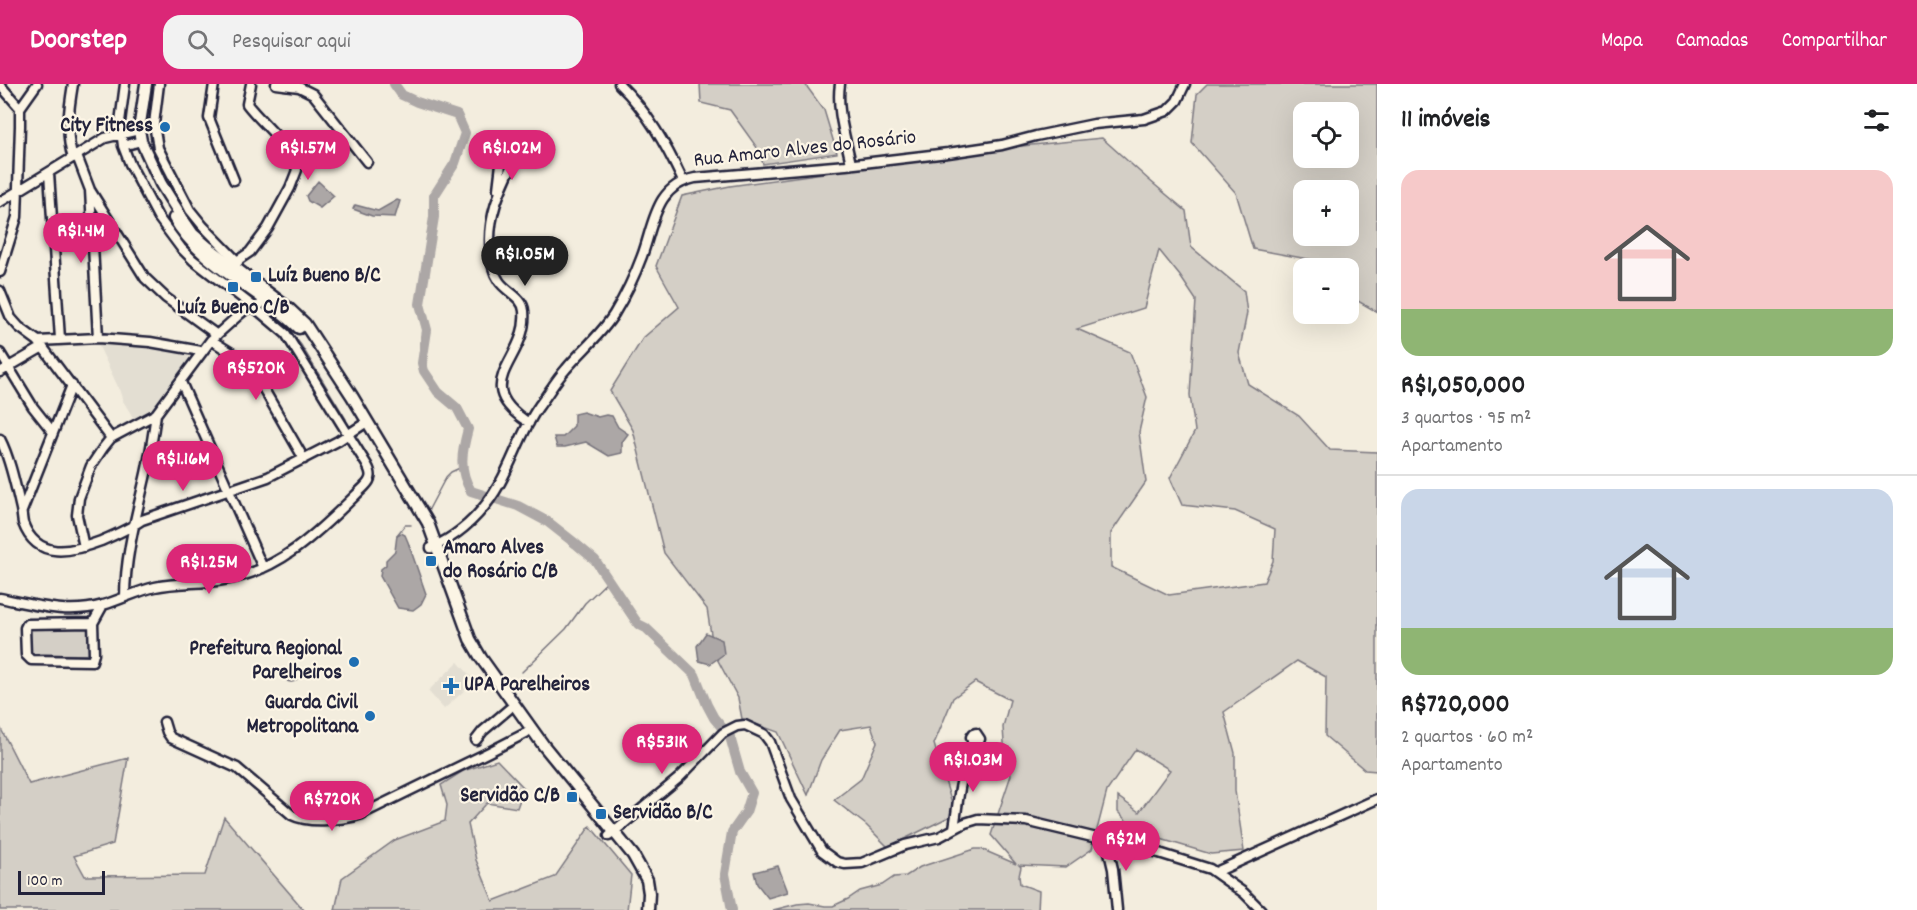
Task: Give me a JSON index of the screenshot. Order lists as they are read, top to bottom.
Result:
{
  "streets": {
    "street": ["Rua Amaro Alves do Rosário"]
  },
  "places": {
    "other": ["City Fitness", "Prefeitura Regional Parelheiros", "Guarda Civil Metropolitana"],
    "transit": [
      "Luíz Bueno B/C",
      "Luíz Bueno C/B",
      "Amaro Alves do Rosário C/B",
      "Servidão C/B",
      "Servidão B/C"
    ],
    "health": ["UPA Parelheiros"]
  },
  "scale_bar": "100 m",
  "page": {
    "header": "Doorstep",
    "search": "Pesquisar aqui",
    "nav": ["Mapa", "Camadas", "Compartilhar"],
    "heading": "11 imóveis",
    "map_buttons": ["+", "−"],
    "price": [
      "R$1.57M",
      "R$1.02M",
      "R$1.4M",
      "R$1.05M",
      "R$520K",
      "R$1.16M",
      "R$1.25M",
      "R$531K",
      "R$1.03M",
      "R$720K",
      "R$2M"
    ],
    "list": [
      {
        "name": "R$1,050,000",
        "note": "3 quartos · 95 m² · Apartamento"
      },
      {
        "name": "R$720,000",
        "note": "2 quartos · 60 m² · Apartamento"
      }
    ],
    "scale": "100 m"
  }
}
